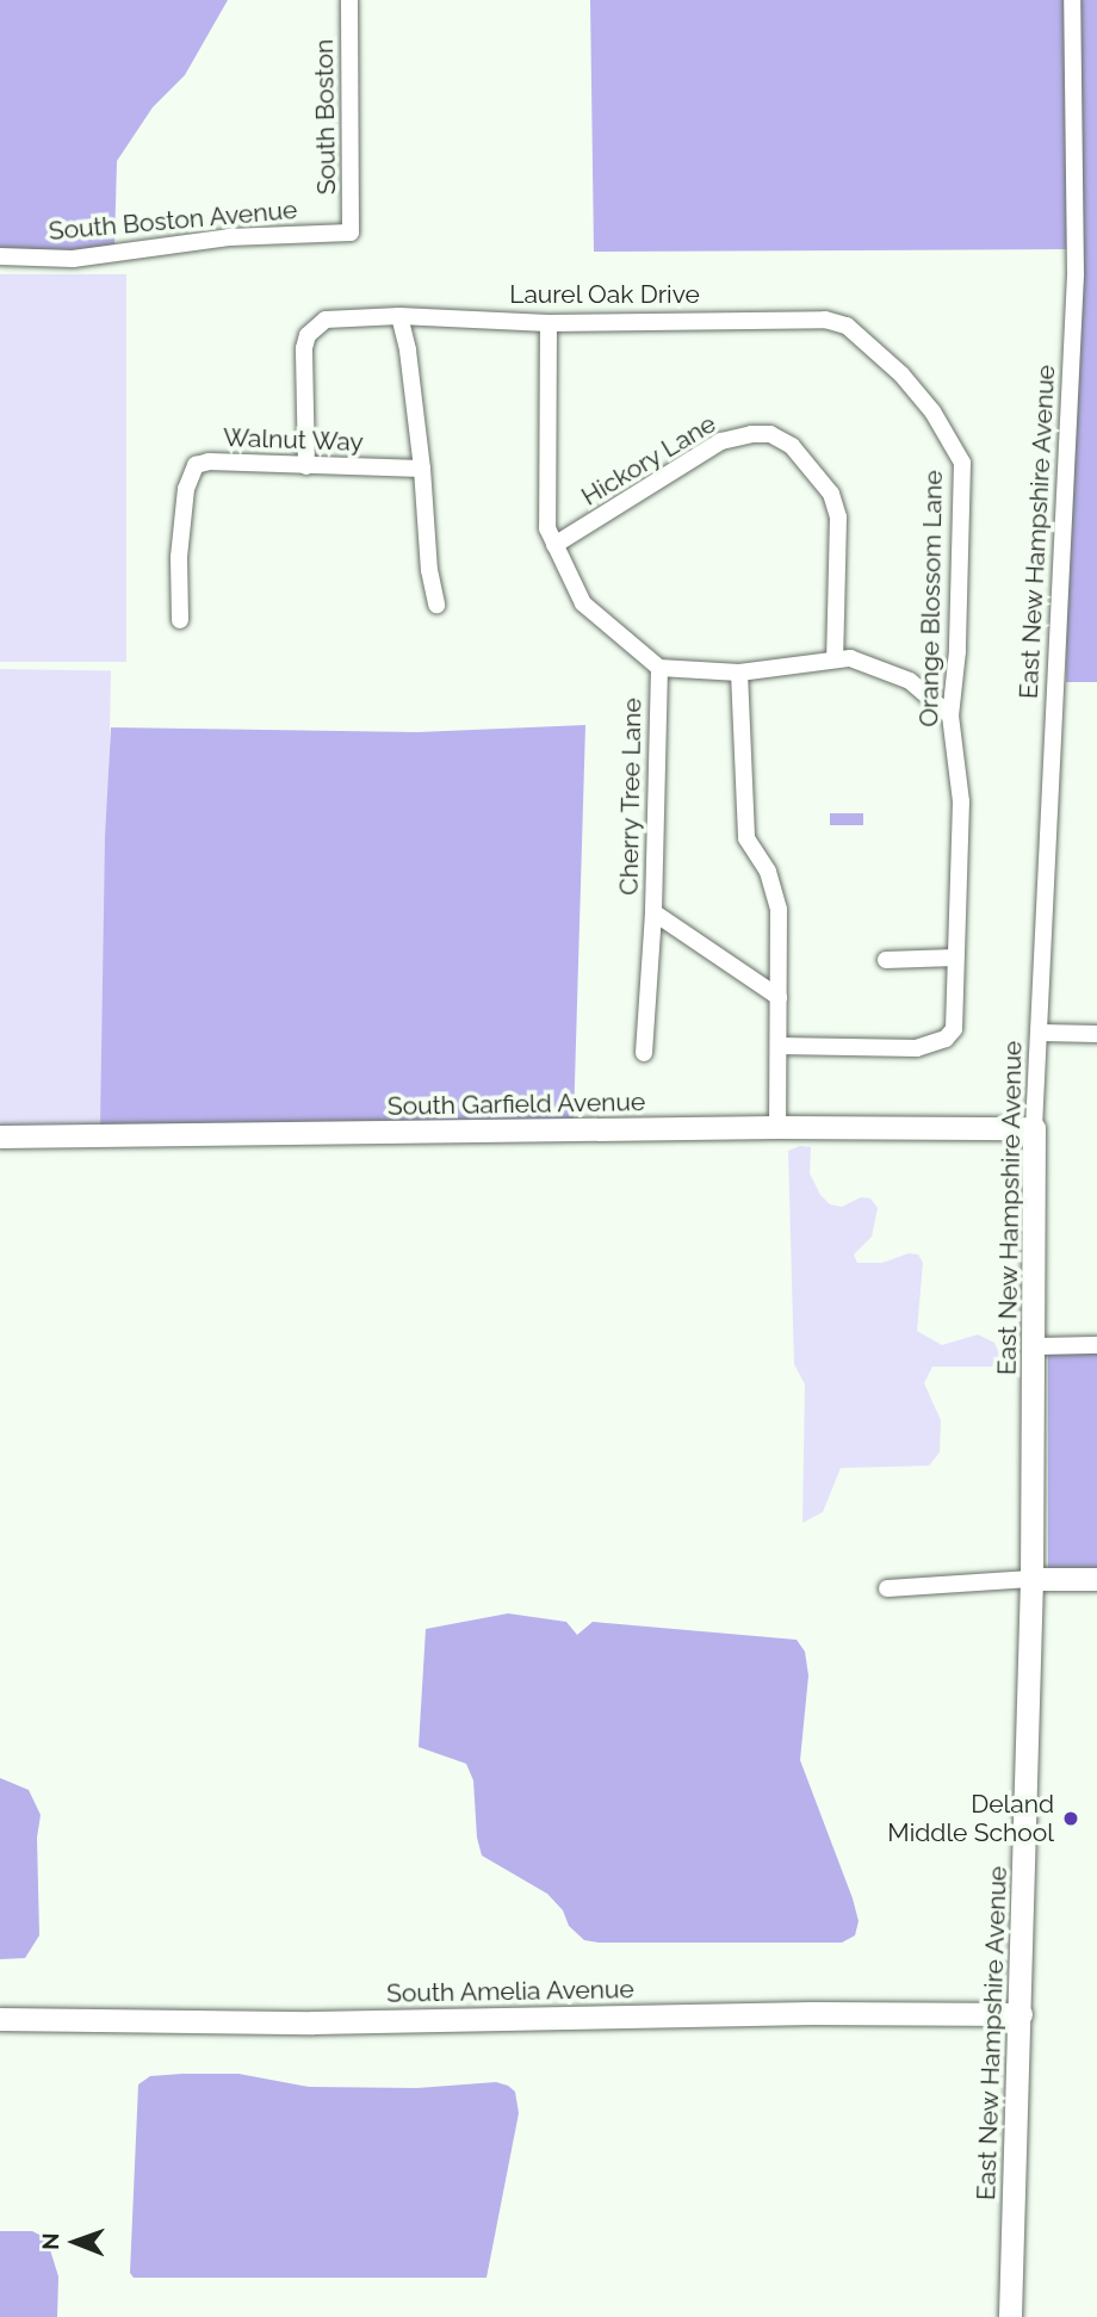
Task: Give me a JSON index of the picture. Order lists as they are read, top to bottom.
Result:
{
  "streets": {
    "street": [
      "South Boston",
      "South Boston Avenue",
      "Laurel Oak Drive",
      "Walnut Way",
      "Hickory Lane",
      "East New Hampshire Avenue",
      "Orange Blossom Lane",
      "Cherry Tree Lane",
      "South Garfield Avenue",
      "South Amelia Avenue"
    ]
  },
  "crossings": [
    ["South Boston", "South Boston Avenue"],
    ["Laurel Oak Drive", "Walnut Way"],
    ["Laurel Oak Drive", "Orange Blossom Lane"],
    ["Laurel Oak Drive", "Cherry Tree Lane"],
    ["Hickory Lane", "Cherry Tree Lane"],
    ["East New Hampshire Avenue", "South Garfield Avenue"],
    ["East New Hampshire Avenue", "South Amelia Avenue"]
  ],
  "places": ["Deland Middle School"],
  "north": "left"
}
